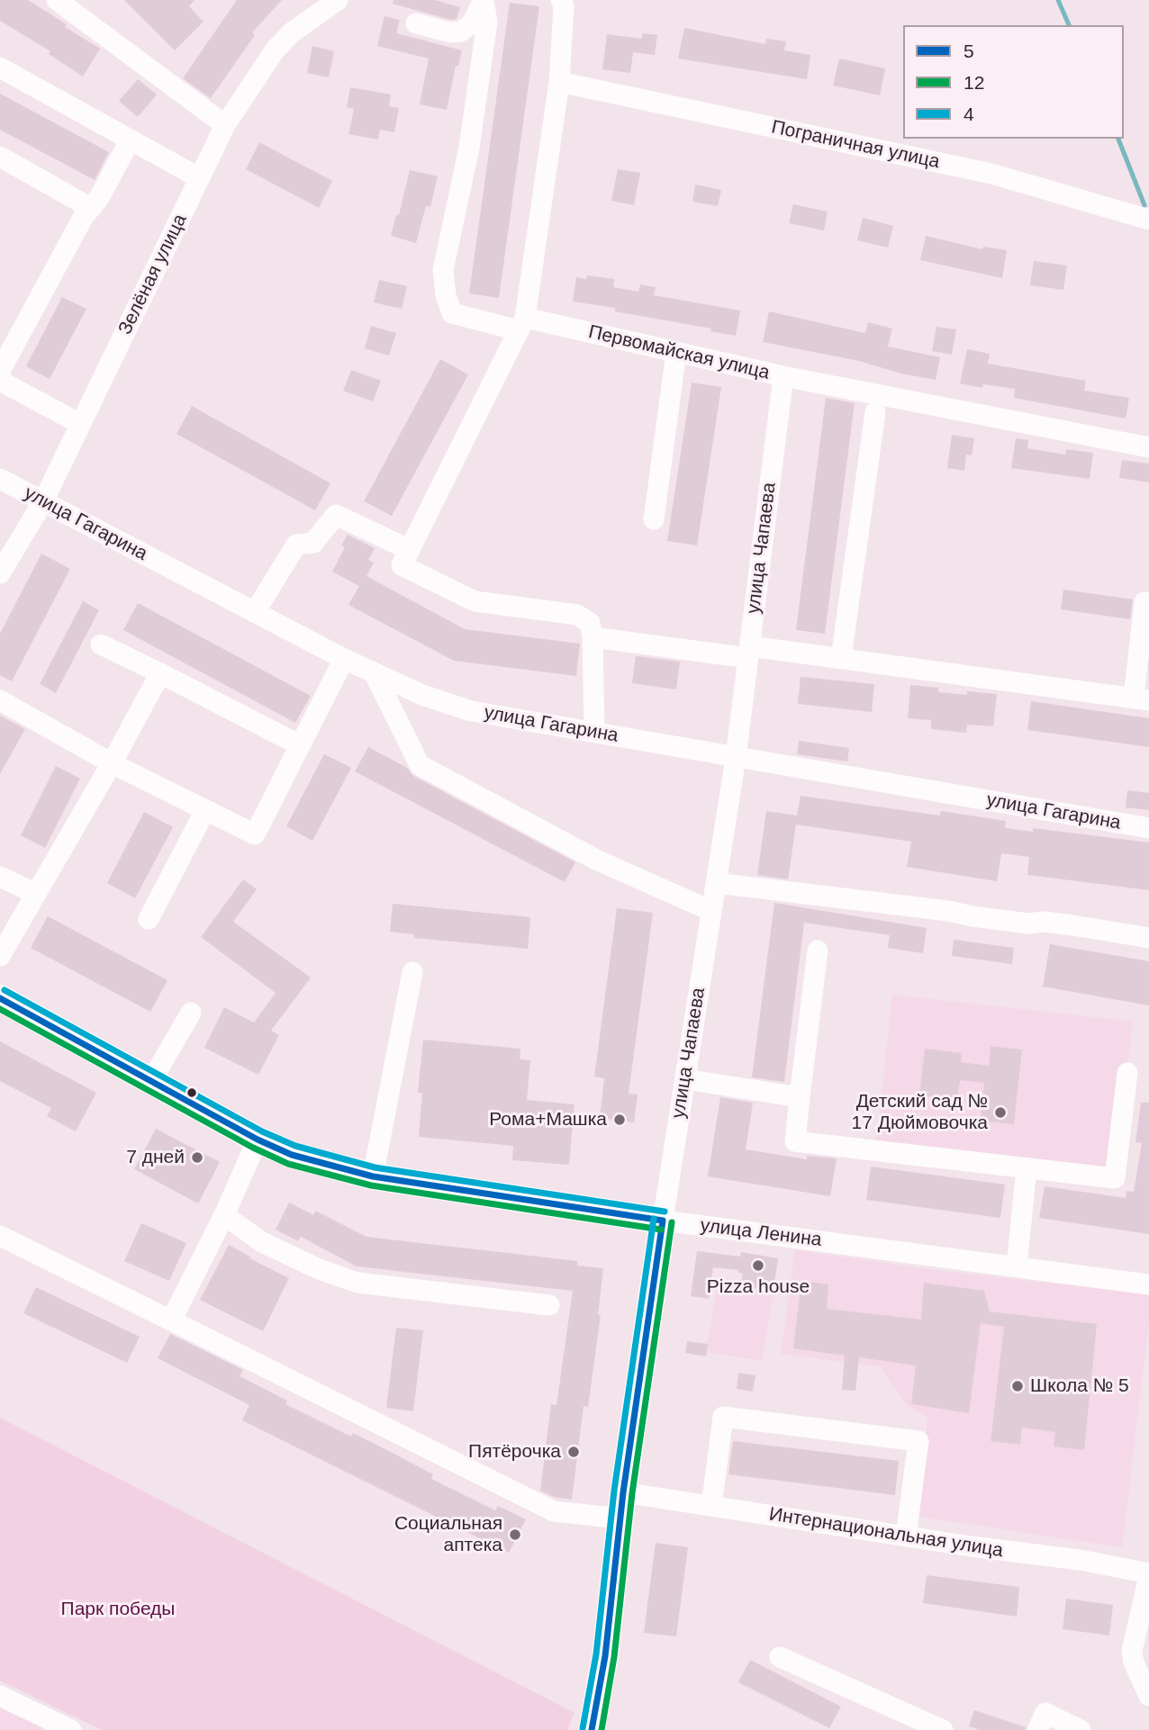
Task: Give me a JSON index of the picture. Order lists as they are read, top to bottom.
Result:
{
  "streets": {
    "main road": ["улица Чапаева", "улица Ленина"],
    "street": [
      "Пограничная улица",
      "Зелёная улица",
      "Первомайская улица",
      "улица Гагарина",
      "Интернациональная улица"
    ]
  },
  "crossings": [
    ["Зелёная улица", "улица Гагарина"],
    ["Первомайская улица", "улица Чапаева"],
    ["улица Гагарина", "улица Чапаева"],
    ["улица Чапаева", "улица Ленина"],
    ["улица Чапаева", "Интернациональная улица"]
  ],
  "parks": ["Парк победы"],
  "places": [
    "Детский сад № 17 Дюймовочка",
    "Рома+Машка",
    "7 дней",
    "Pizza house",
    "Школа № 5",
    "Пятёрочка",
    "Социальная аптека"
  ],
  "lines": ["transit line 4", "transit line 5", "transit line 12"],
  "legend": ["5", "12", "4"]
}
